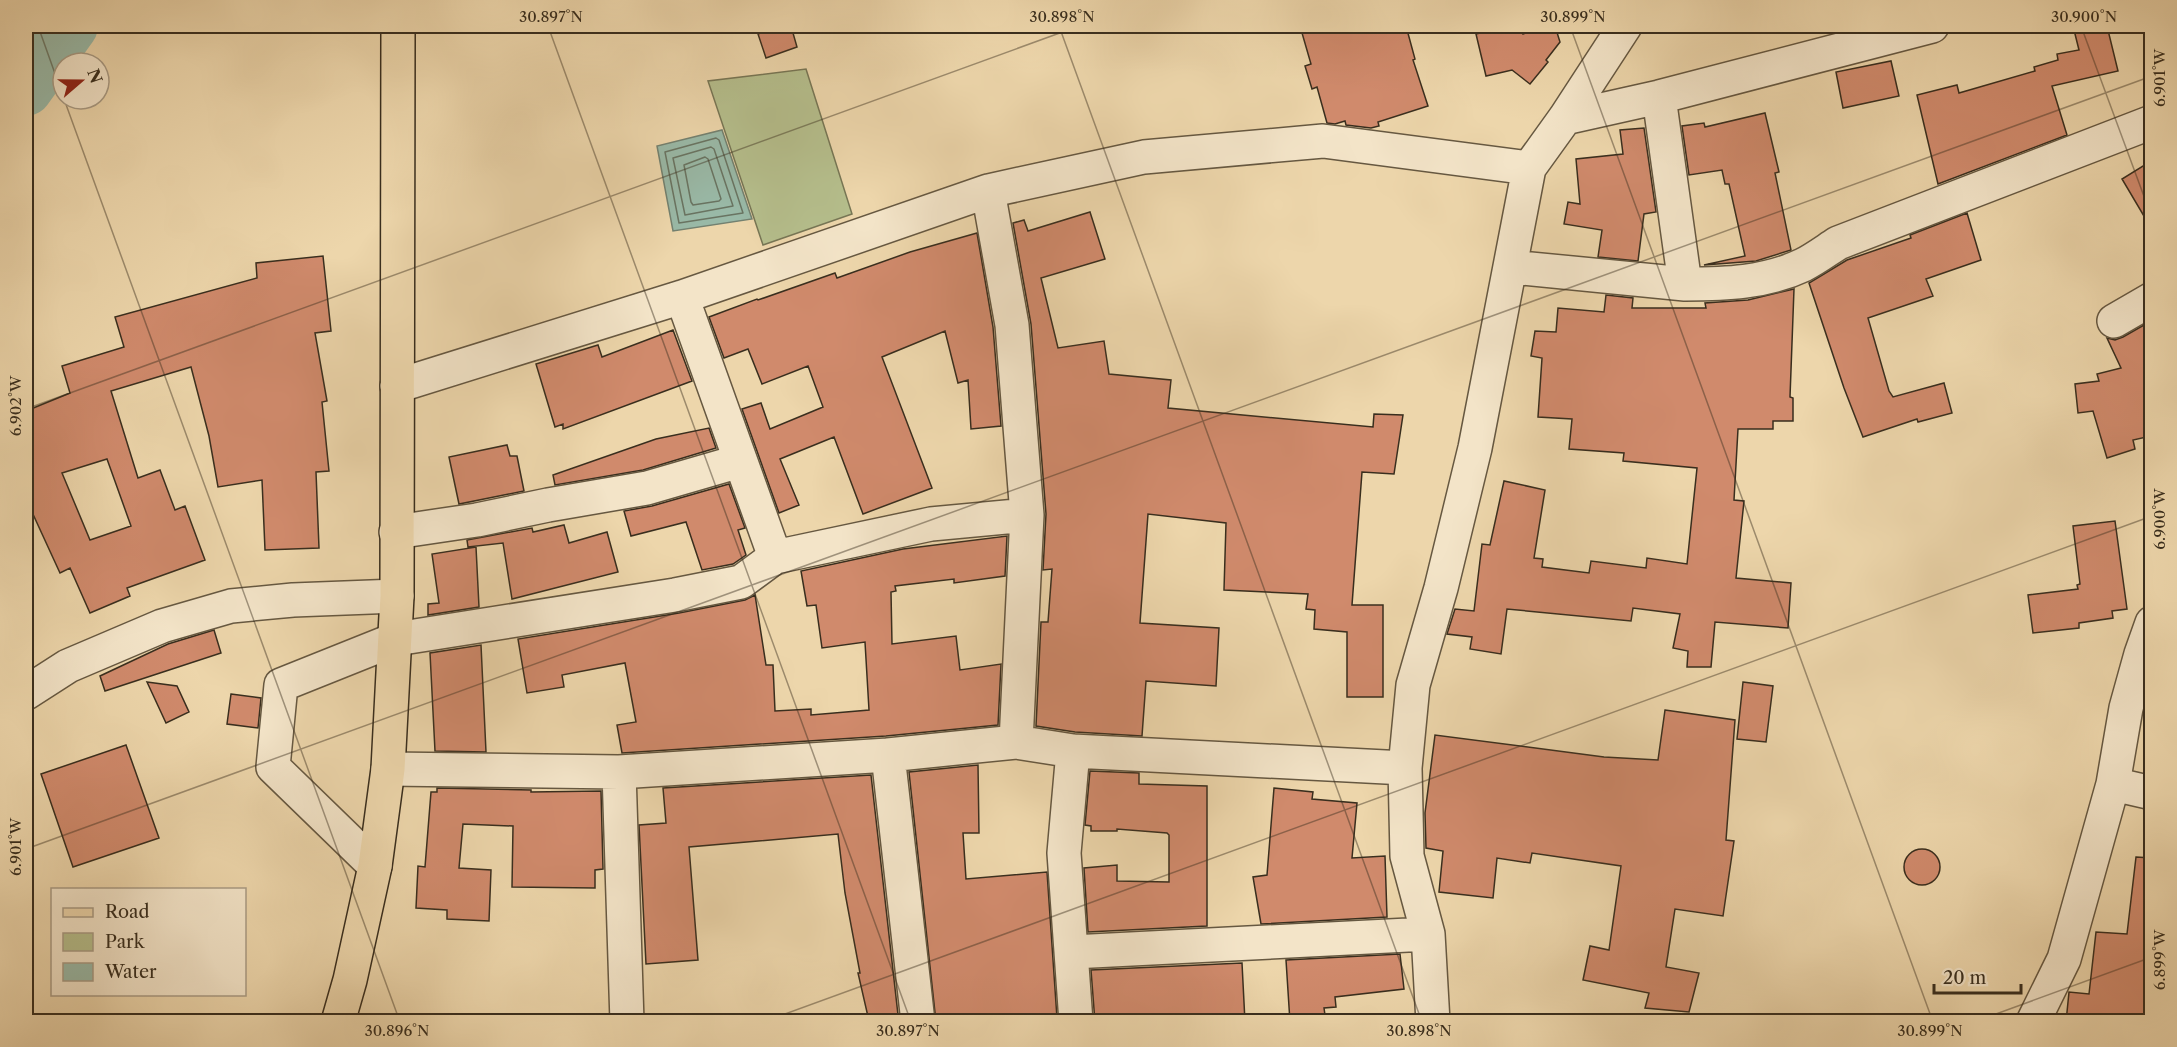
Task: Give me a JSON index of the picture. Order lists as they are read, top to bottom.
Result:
{
  "legend": ["Road", "Park", "Water"],
  "scale_bar": "20 m",
  "north": "right",
  "coordinates": [
    "30.897°N",
    "30.898°N",
    "30.899°N",
    "30.900°N",
    "6.901°W",
    "6.902°W",
    "6.900°W",
    "6.899°W",
    "30.896°N"
  ]
}
